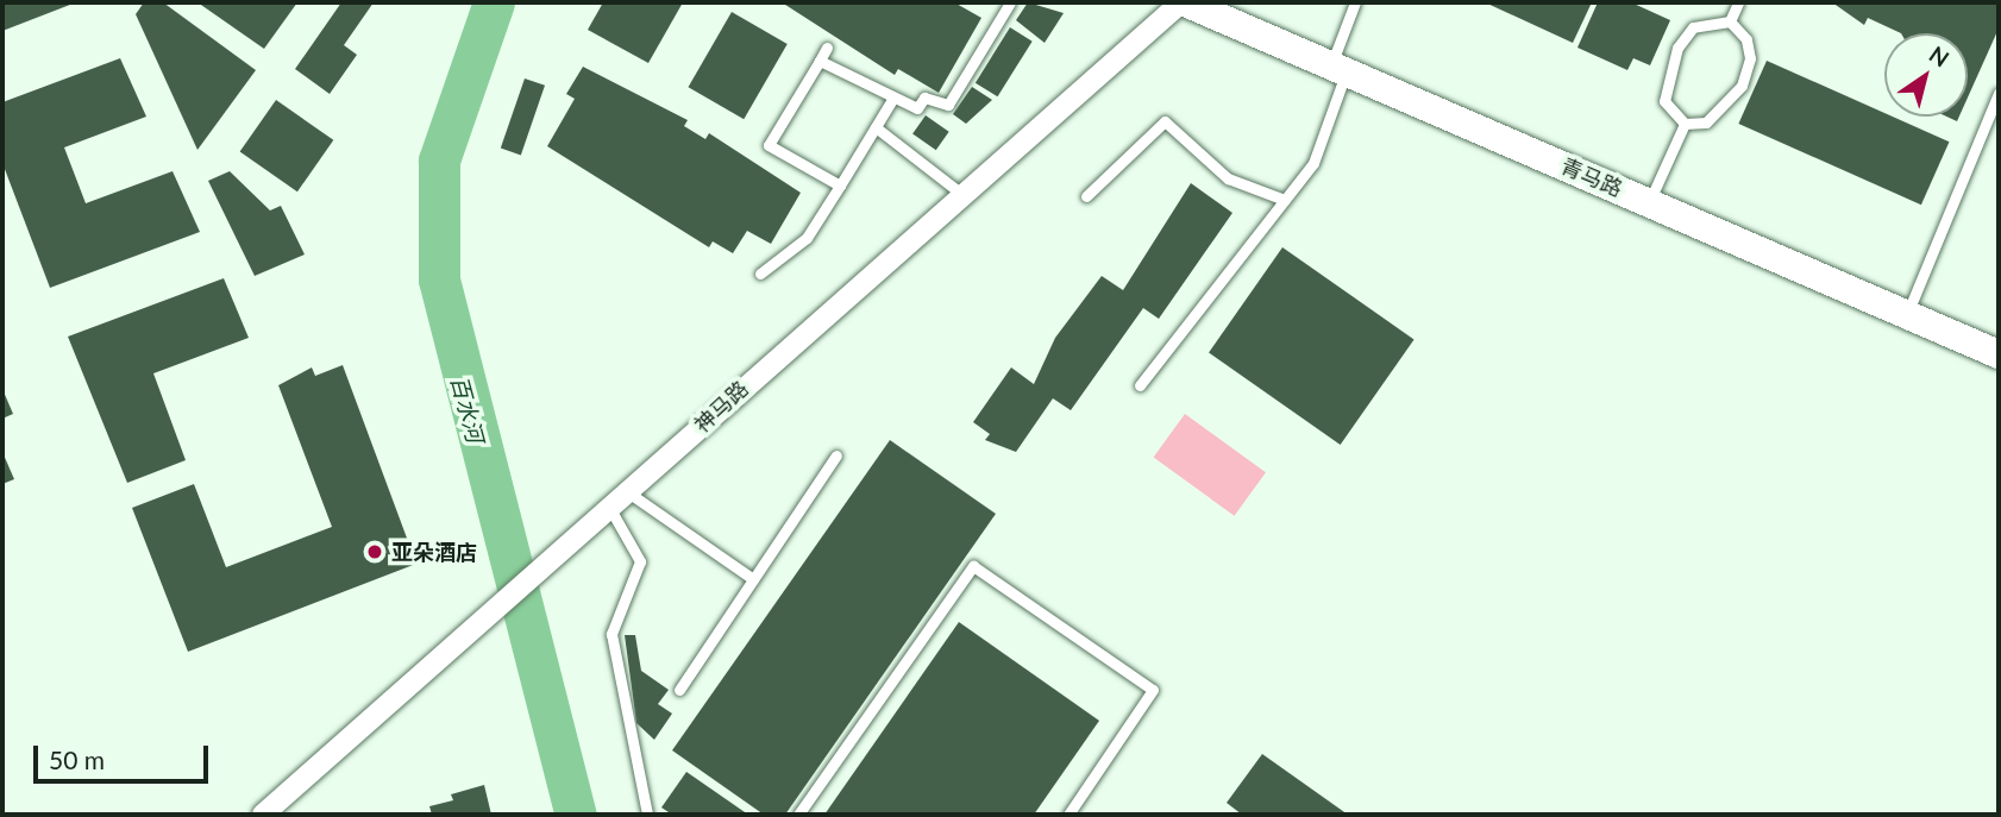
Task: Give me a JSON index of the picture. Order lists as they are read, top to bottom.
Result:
{
  "streets": {
    "street": ["青马路", "神马路"]
  },
  "crossings": [
    ["青马路", "神马路"]
  ],
  "water": ["百水河"],
  "places": ["亚朵酒店"],
  "scale_bar": "50 m",
  "north": "top right"
}
